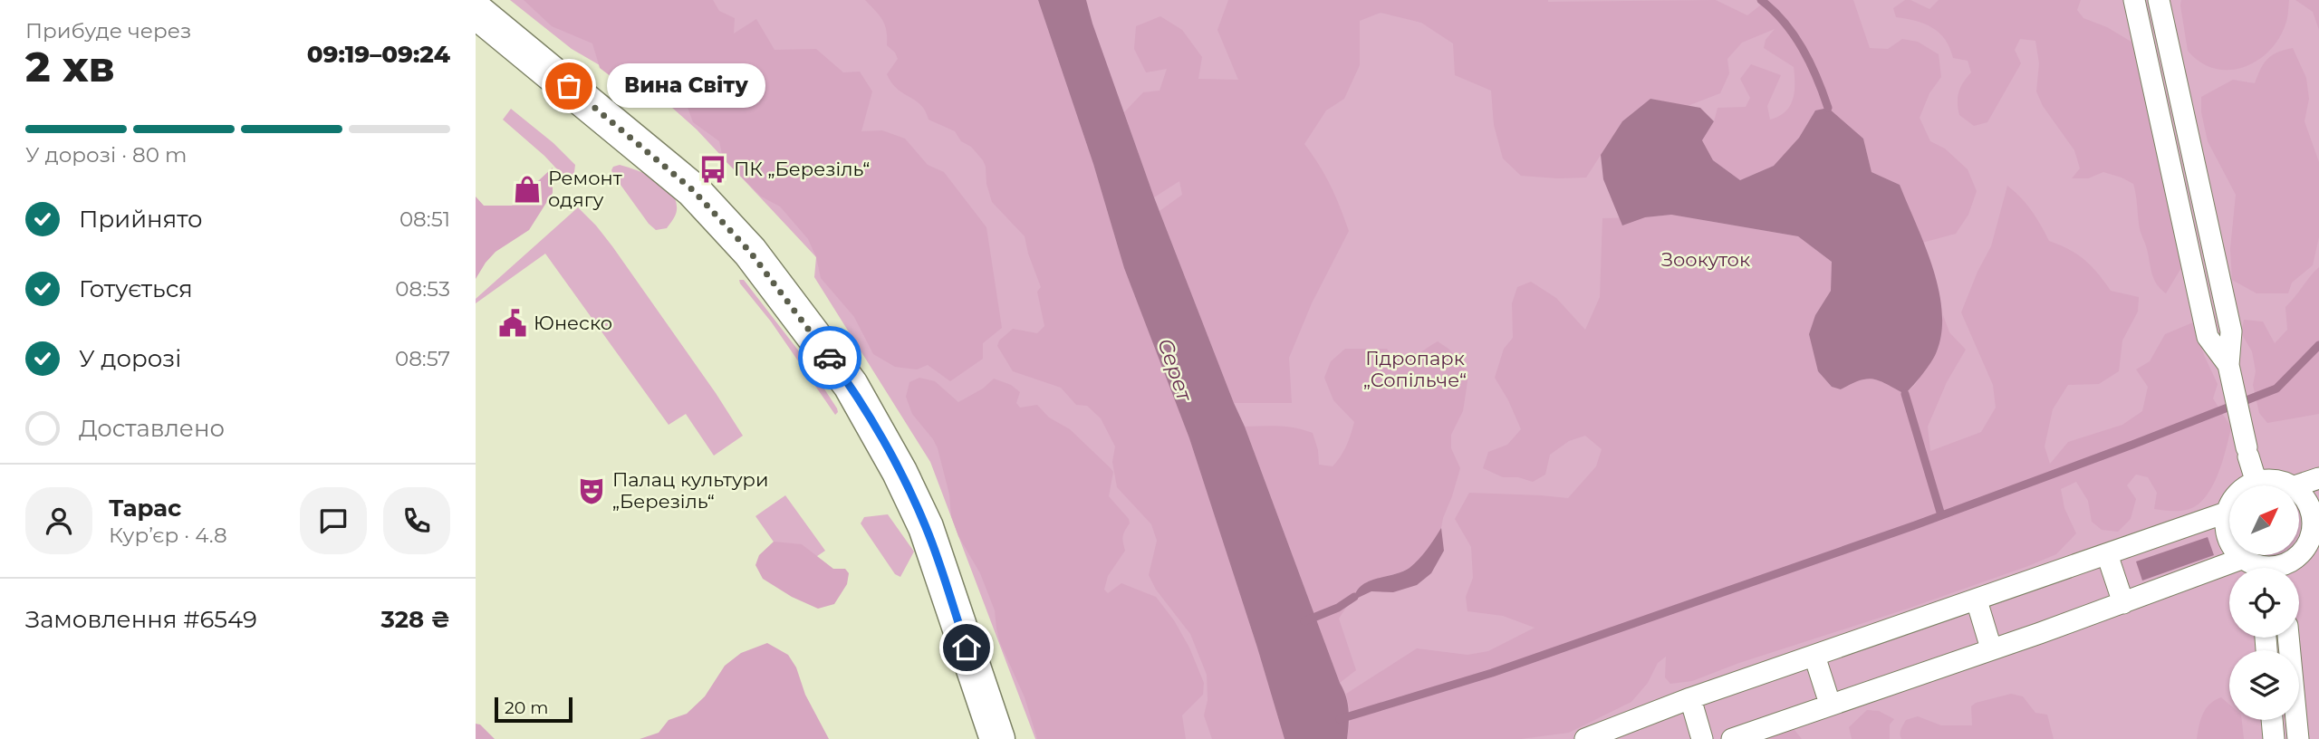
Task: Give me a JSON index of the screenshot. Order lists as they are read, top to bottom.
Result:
{
  "water": ["Серет"],
  "parks": ["Зоокуток", "Гідропарк „Сопільче“"],
  "places": {
    "other": ["Вина Світу"],
    "bus stop": ["ПК „Березіль“"],
    "shop": ["Ремонт одягу"],
    "public building": ["Юнеско"],
    "theatre": ["Палац культури „Березіль“"]
  },
  "scale_bar": "20 m",
  "north": "top right",
  "page": {
    "heading": ["2 хв", "Прибуде через", "09:19–09:24"],
    "panel": [
      "Тарас",
      "Кур’єр · 4.8",
      "Замовлення #6549",
      "328 ₴"
    ],
    "bubble": "Вина Світу",
    "bar": "У дорозі · 80 m",
    "list": [
      ["Прийнято", "08:51"],
      ["Готується", "08:53"],
      ["У дорозі", "08:57"],
      "Доставлено"
    ],
    "scale": "20 m"
  }
}
